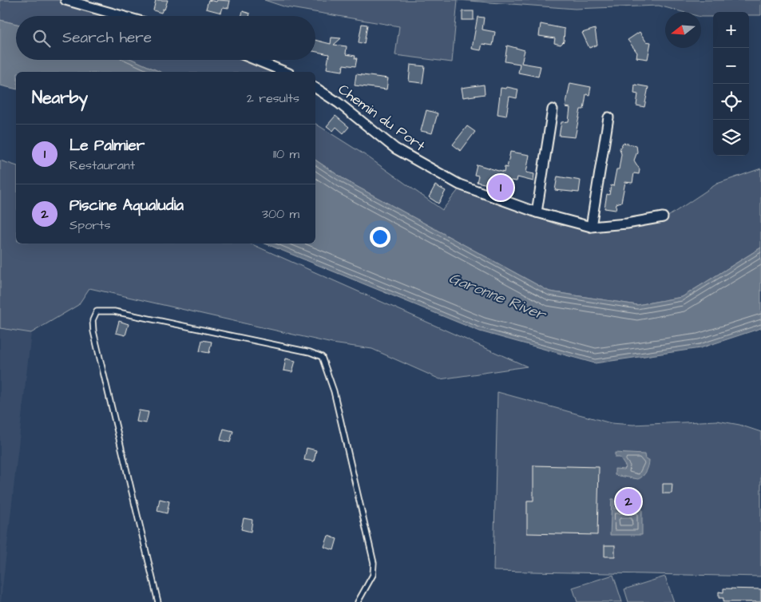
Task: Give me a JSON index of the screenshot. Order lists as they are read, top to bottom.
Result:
{
  "streets": {
    "street": ["Chemin du Port"]
  },
  "water": ["Garonne River"],
  "north": "left",
  "page": {
    "map_buttons": ["+", "−"],
    "search": "Search here",
    "heading": ["Nearby", "2 results"],
    "list": [
      {
        "mark": "1",
        "name": "Le Palmier",
        "note": "Restaurant",
        "value": "110 m"
      },
      {
        "mark": "2",
        "name": "Piscine Aqualudia",
        "note": "Sports",
        "value": "300 m"
      }
    ],
    "pins": ["1", "2"]
  }
}
